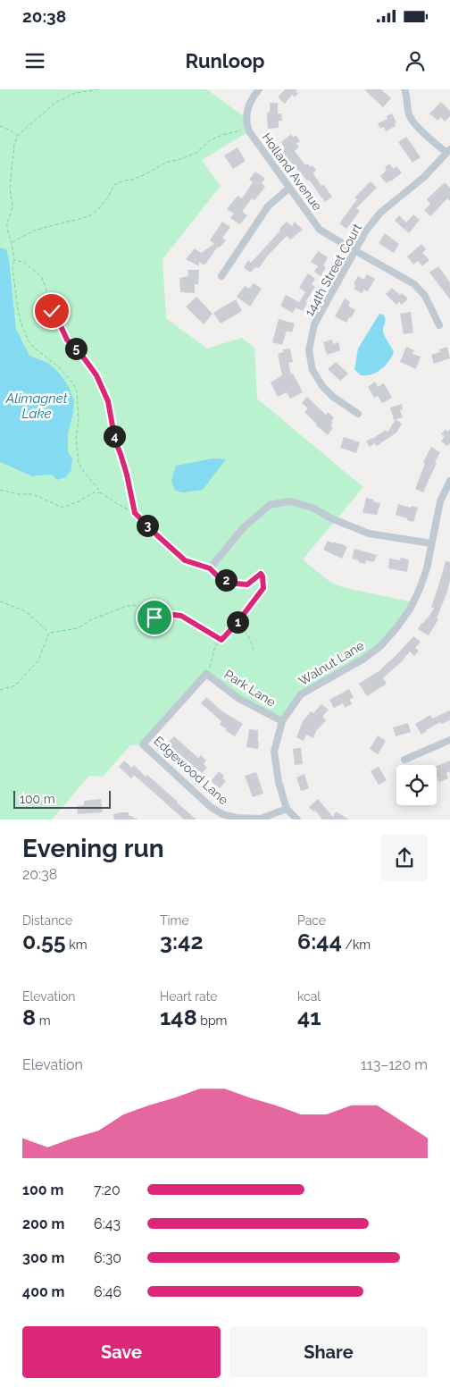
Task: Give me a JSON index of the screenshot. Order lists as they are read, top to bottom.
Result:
{
  "streets": {
    "street": [
      "Holland Avenue",
      "144th Street Court",
      "Walnut Lane",
      "Park Lane",
      "Edgewood Lane"
    ]
  },
  "crossings": [
    ["Holland Avenue", "144th Street Court"],
    ["Walnut Lane", "Park Lane"],
    ["Walnut Lane", "Edgewood Lane"],
    ["Park Lane", "Edgewood Lane"]
  ],
  "water": ["Alimagnet Lake"],
  "scale_bar": "100 m",
  "page": {
    "status": "20:38",
    "header": "Runloop",
    "pins": [
      "5",
      "4",
      "3",
      "2",
      "1"
    ],
    "scale": "100 m",
    "heading": ["Evening run", "20:38"],
    "stats": [
      ["Distance", "0.55 km"],
      ["Time", "3:42"],
      ["Pace", "6:44 /km"],
      ["Elevation", "8 m"],
      ["Heart rate", "148 bpm"],
      ["kcal", "41"]
    ],
    "chart": ["Elevation", "113–120 m"],
    "list": [
      {
        "name": "100 m",
        "note": "7:20"
      },
      {
        "name": "200 m",
        "note": "6:43"
      },
      {
        "name": "300 m",
        "note": "6:30"
      },
      {
        "name": "400 m",
        "note": "6:46"
      }
    ],
    "buttons": ["Save", "Share"]
  }
}
